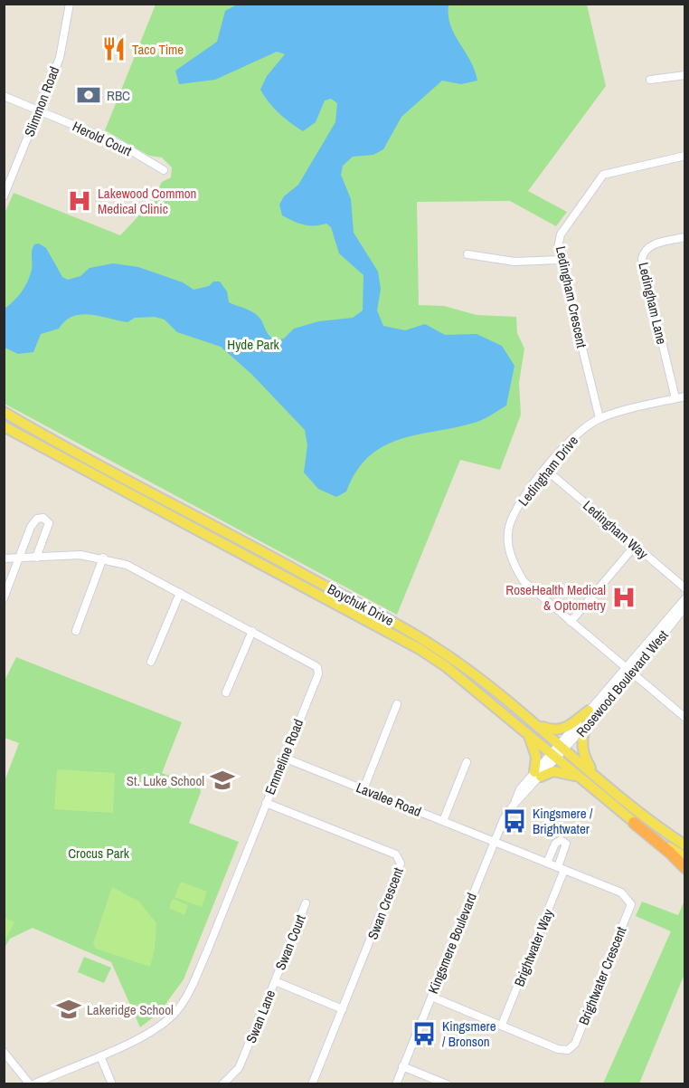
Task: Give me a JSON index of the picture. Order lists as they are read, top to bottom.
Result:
{
  "streets": {
    "main road": ["Boychuk Drive"],
    "street": [
      "Slimmon Road",
      "Herold Court",
      "Ledingham Crescent",
      "Ledingham Lane",
      "Ledingham Drive",
      "Ledingham Way",
      "Rosewood Boulevard West",
      "Emmeline Road",
      "Lavalee Road",
      "Swan Crescent",
      "Swan Court",
      "Kingsmere Boulevard",
      "Brightwater Way",
      "Brightwater Crescent",
      "Swan Lane"
    ]
  },
  "crossings": [
    ["Slimmon Road", "Herold Court"],
    ["Ledingham Crescent", "Ledingham Drive"],
    ["Ledingham Lane", "Ledingham Drive"],
    ["Ledingham Drive", "Ledingham Way"],
    ["Ledingham Drive", "Rosewood Boulevard West"],
    ["Boychuk Drive", "Rosewood Boulevard West"],
    ["Boychuk Drive", "Kingsmere Boulevard"],
    ["Rosewood Boulevard West", "Kingsmere Boulevard"],
    ["Emmeline Road", "Lavalee Road"],
    ["Emmeline Road", "Swan Crescent"],
    ["Lavalee Road", "Kingsmere Boulevard"],
    ["Lavalee Road", "Brightwater Crescent"],
    ["Swan Crescent", "Swan Lane"],
    ["Swan Court", "Swan Lane"],
    ["Kingsmere Boulevard", "Brightwater Crescent"],
    ["Brightwater Way", "Brightwater Crescent"]
  ],
  "parks": ["Hyde Park", "Crocus Park"],
  "places": {
    "restaurant": ["Taco Time"],
    "bank": ["RBC"],
    "hospital": ["Lakewood Common Medical Clinic", "RoseHealth Medical & Optometry"],
    "school or university": ["St. Luke School", "Lakeridge School"],
    "bus stop": ["Kingsmere / Brightwater", "Kingsmere / Bronson"]
  }
}
